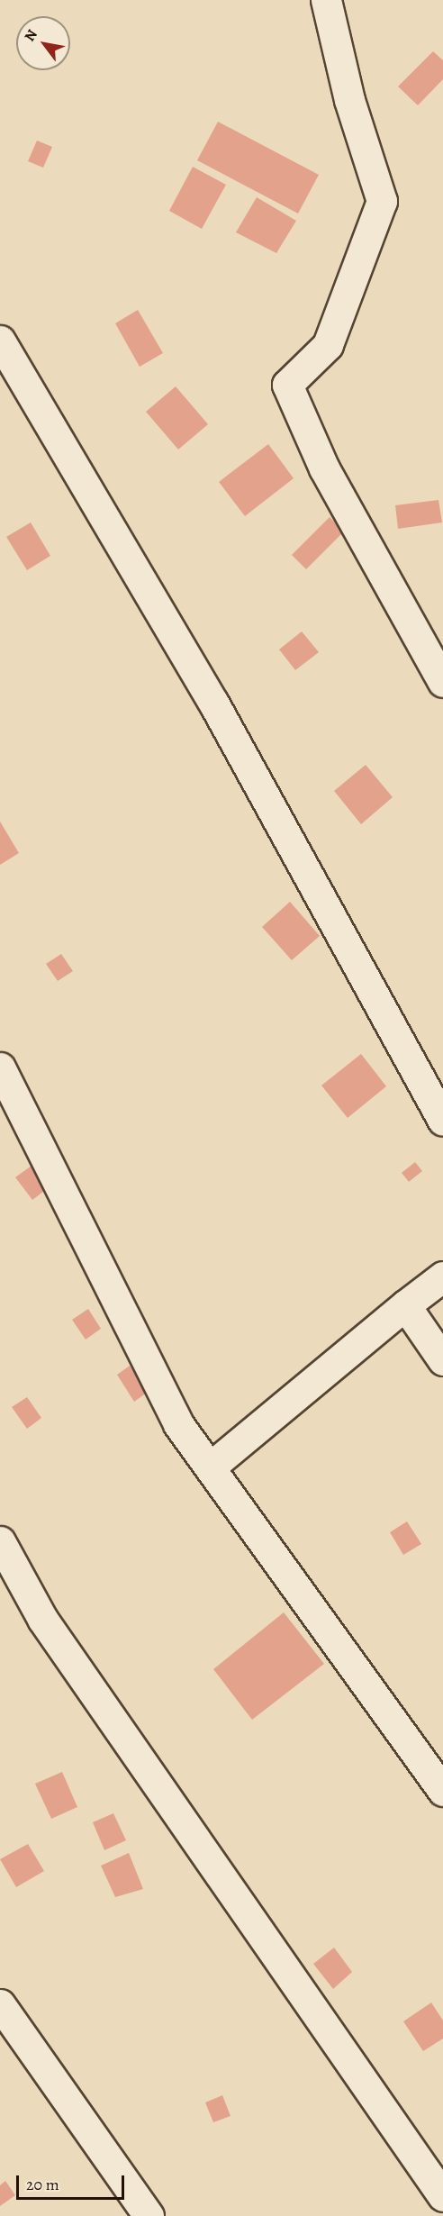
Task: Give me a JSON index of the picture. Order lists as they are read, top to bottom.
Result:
{
  "scale_bar": "20 m",
  "north": "top left"
}
